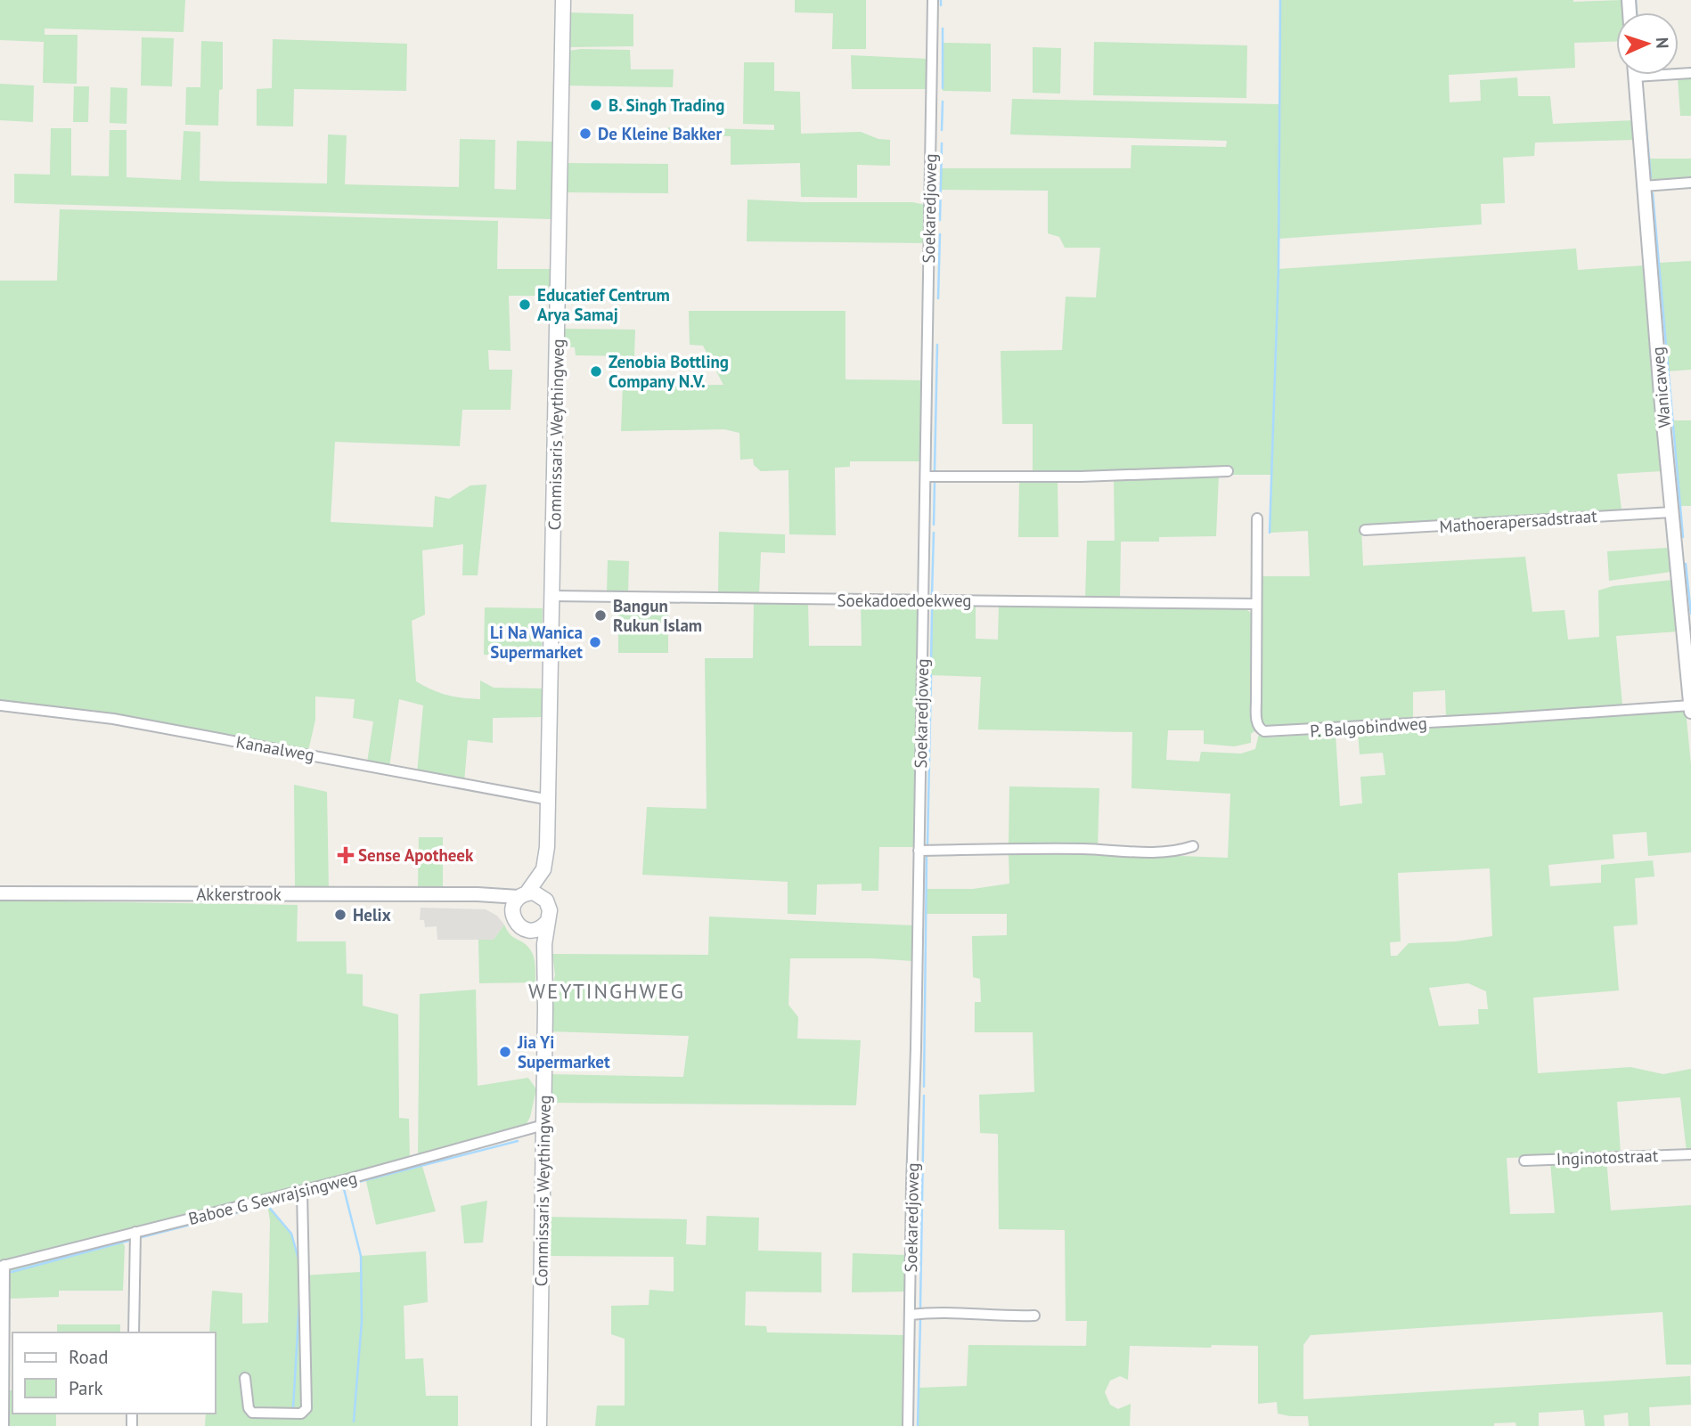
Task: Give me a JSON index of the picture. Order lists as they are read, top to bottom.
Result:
{
  "streets": {
    "main road": ["Commissaris Weythingweg"],
    "street": [
      "Soekaredjoweg",
      "Wanicaweg",
      "Mathoerapersadstraat",
      "Soekadoedoekweg",
      "P. Balgobindweg",
      "Kanaalweg",
      "Akkerstrook",
      "Inginotostraat",
      "Baboe G Sewrajsingweg"
    ]
  },
  "crossings": [
    ["Soekaredjoweg", "Soekadoedoekweg"],
    ["Wanicaweg", "Mathoerapersadstraat"],
    ["Wanicaweg", "P. Balgobindweg"],
    ["Commissaris Weythingweg", "Soekadoedoekweg"],
    ["Commissaris Weythingweg", "Kanaalweg"],
    ["Commissaris Weythingweg", "Akkerstrook"],
    ["Commissaris Weythingweg", "Baboe G Sewrajsingweg"],
    ["Soekadoedoekweg", "P. Balgobindweg"]
  ],
  "districts": ["WEYTINGHWEG"],
  "places": {
    "other": [
      "B. Singh Trading",
      "De Kleine Bakker",
      "Educatief Centrum Arya Samaj",
      "Zenobia Bottling Company N.V.",
      "Bangun Rukun Islam",
      "Li Na Wanica Supermarket",
      "Helix",
      "Jia Yi Supermarket"
    ],
    "health": ["Sense Apotheek"]
  },
  "legend": ["Road", "Park"],
  "north": "right"
}
